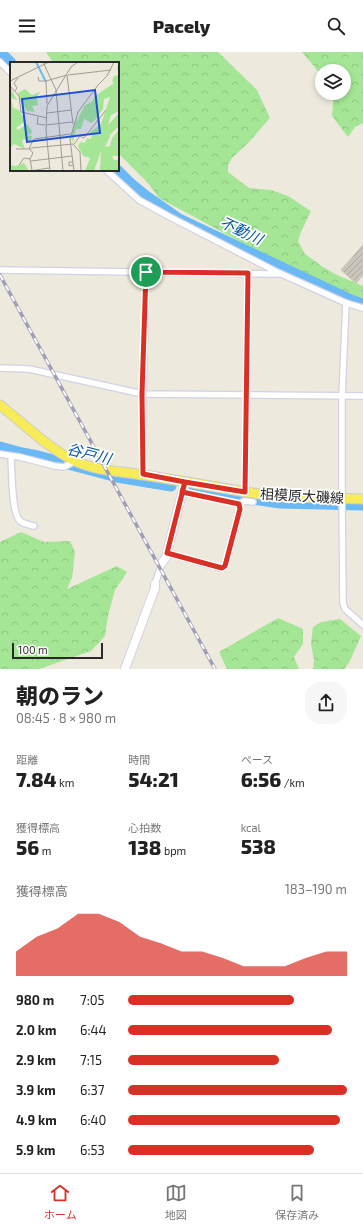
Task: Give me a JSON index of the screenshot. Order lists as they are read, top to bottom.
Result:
{
  "streets": {
    "main road": ["相模原大磯線"]
  },
  "water": ["不動川", "谷戸川"],
  "scale_bar": "100 m",
  "page": {
    "header": "Pacely",
    "scale": "100 m",
    "heading": ["朝のラン", "08:45 · 8 × 980 m"],
    "stats": [
      ["距離", "7.84 km"],
      ["時間", "54:21"],
      ["ペース", "6:56 /km"],
      ["獲得標高", "56 m"],
      ["心拍数", "138 bpm"],
      ["kcal", "538"]
    ],
    "chart": ["獲得標高", "183–190 m"],
    "list": [
      {
        "name": "980 m",
        "note": "7:05"
      },
      {
        "name": "2.0 km",
        "note": "6:44"
      },
      {
        "name": "2.9 km",
        "note": "7:15"
      },
      {
        "name": "3.9 km",
        "note": "6:37"
      },
      {
        "name": "4.9 km",
        "note": "6:40"
      },
      {
        "name": "5.9 km",
        "note": "6:53"
      }
    ],
    "tabs": ["ホーム", "地図", "保存済み"]
  }
}
